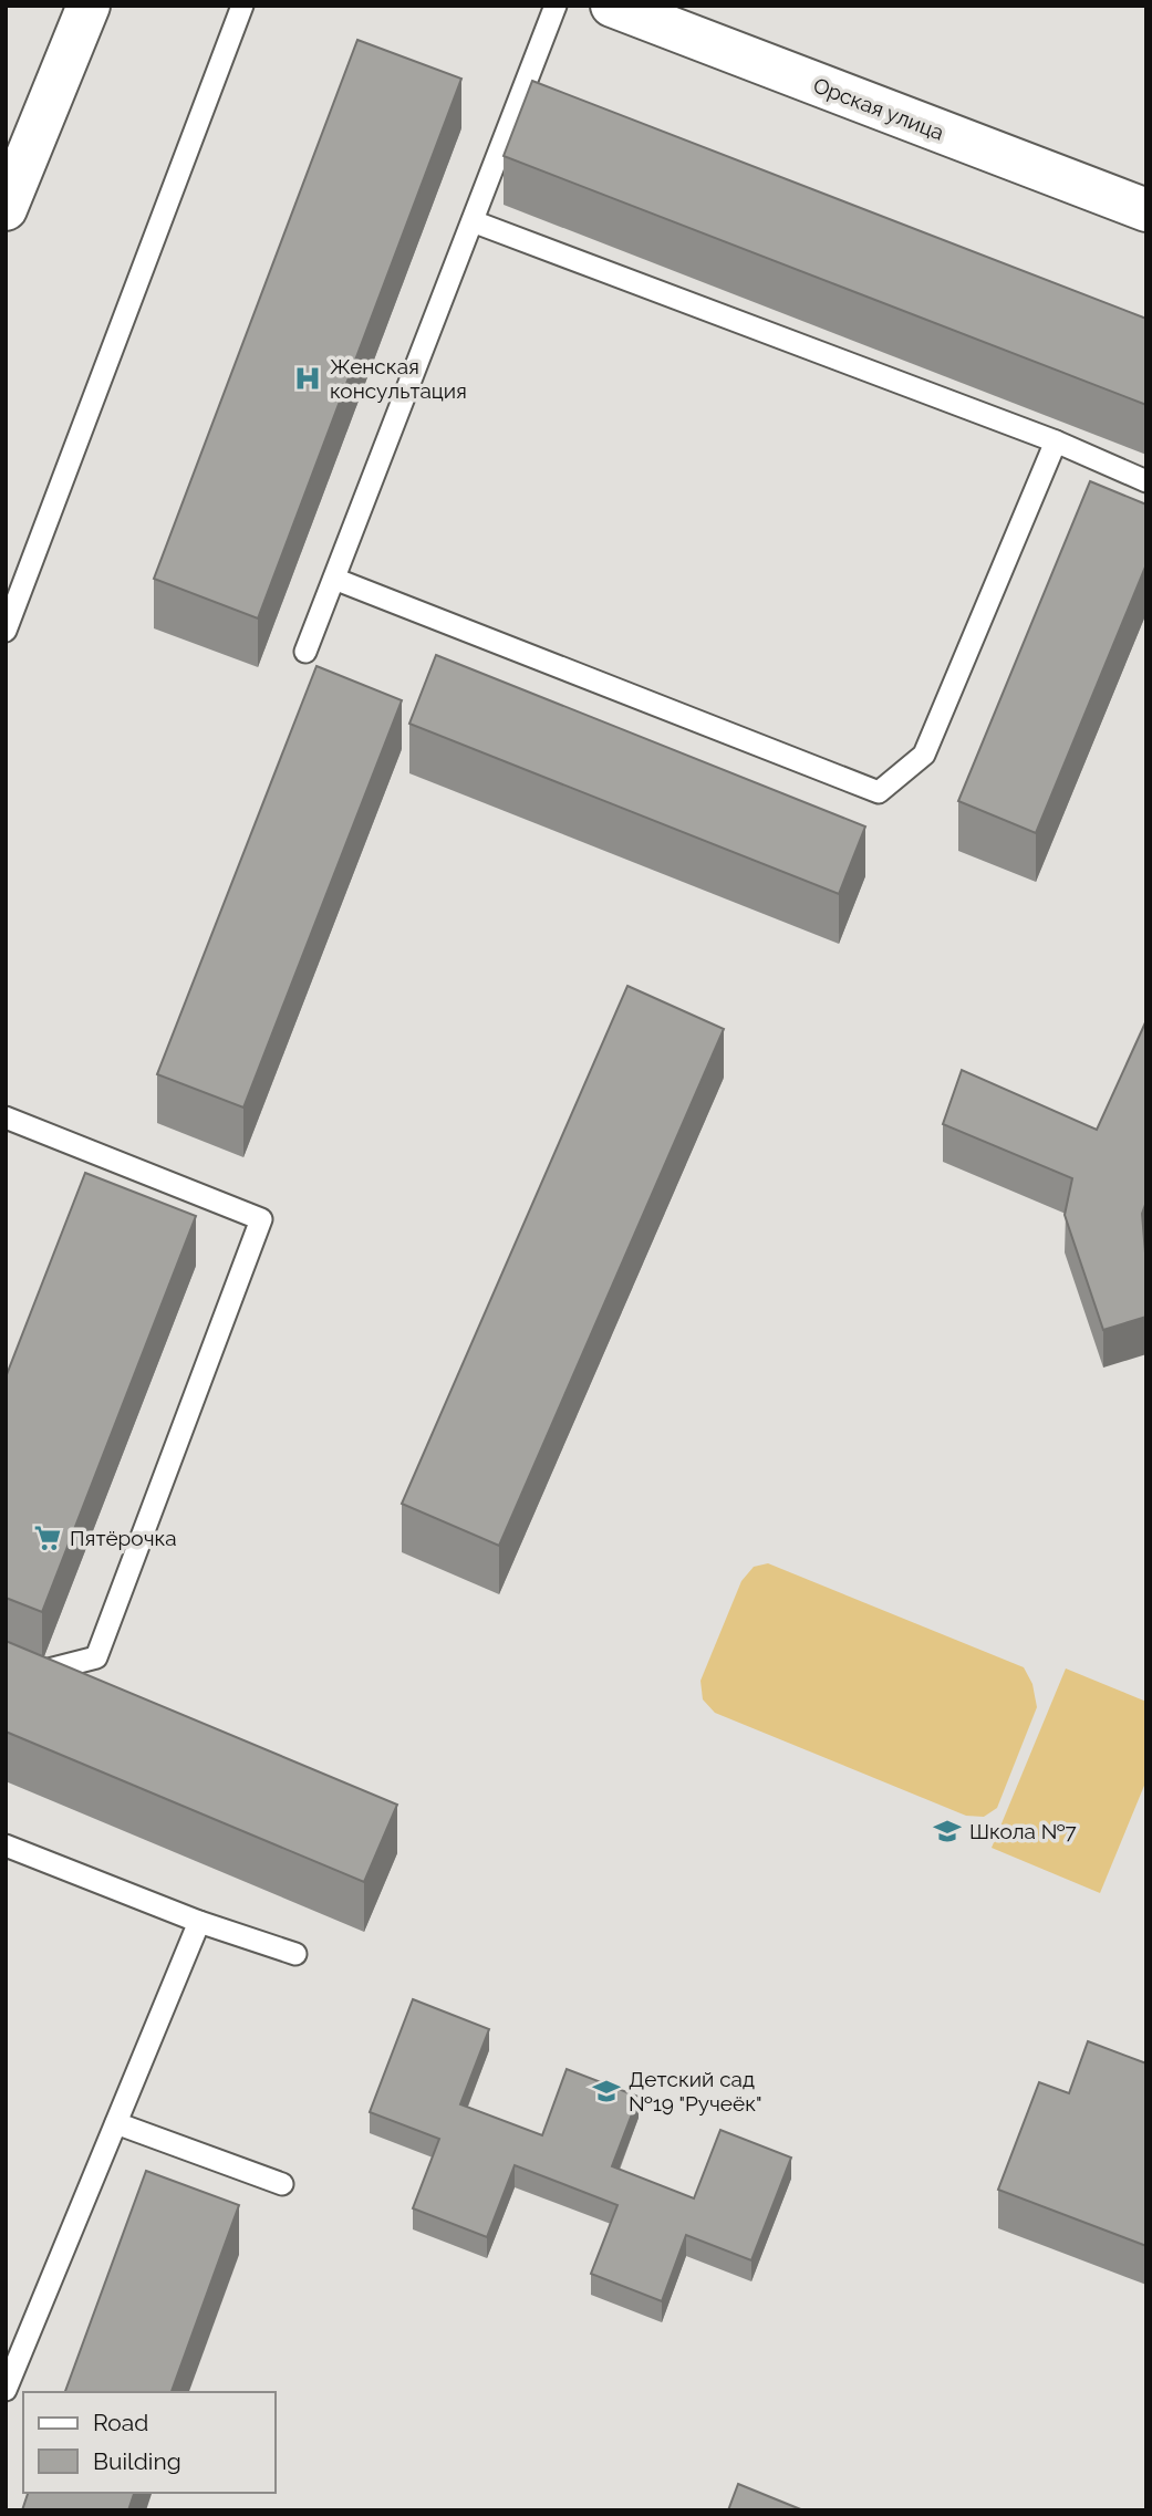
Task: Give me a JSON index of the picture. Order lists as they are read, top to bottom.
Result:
{
  "streets": {
    "street": ["Орская улица"]
  },
  "places": {
    "hospital": ["Женская консультация"],
    "supermarket": ["Пятёрочка"],
    "school or university": ["Школа №7", "Детский сад №19 \"Ручеёк\""]
  },
  "legend": ["Road", "Building"]
}
